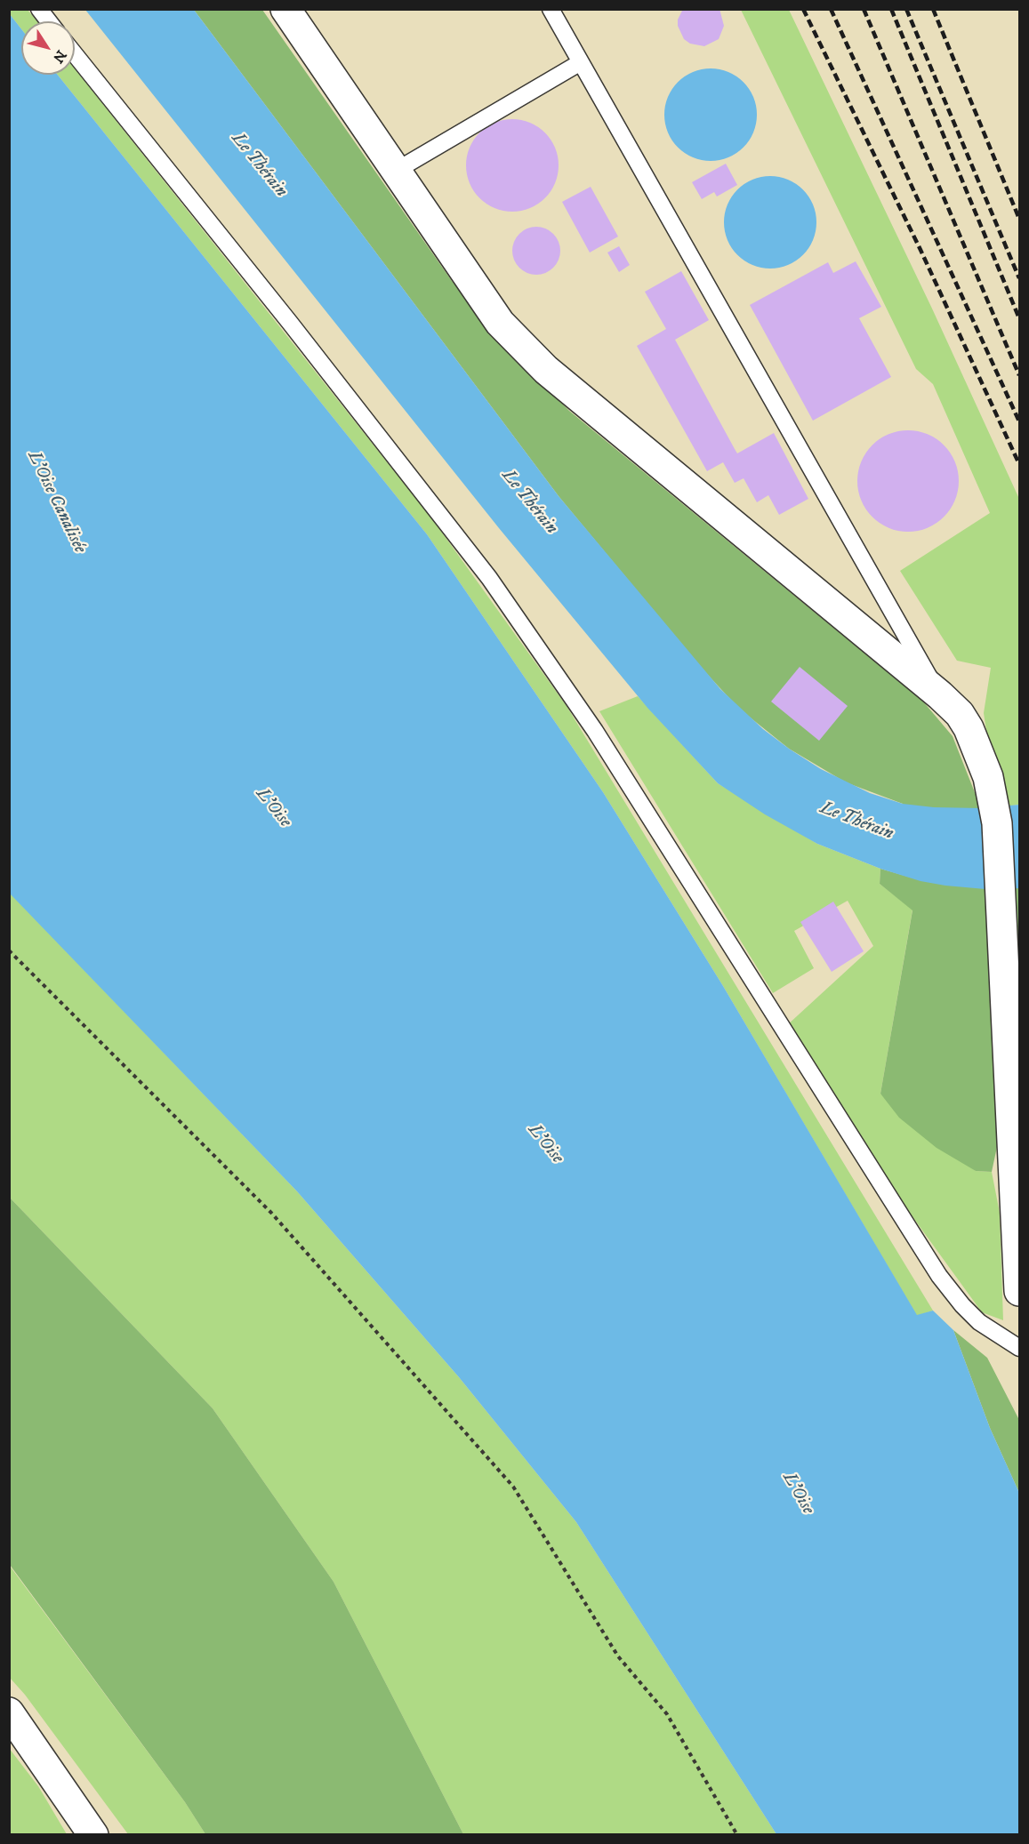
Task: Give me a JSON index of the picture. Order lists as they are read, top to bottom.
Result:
{
  "water": ["Le Thérain", "L'Oise Canalisée", "L'Oise"],
  "north": "bottom right"
}
